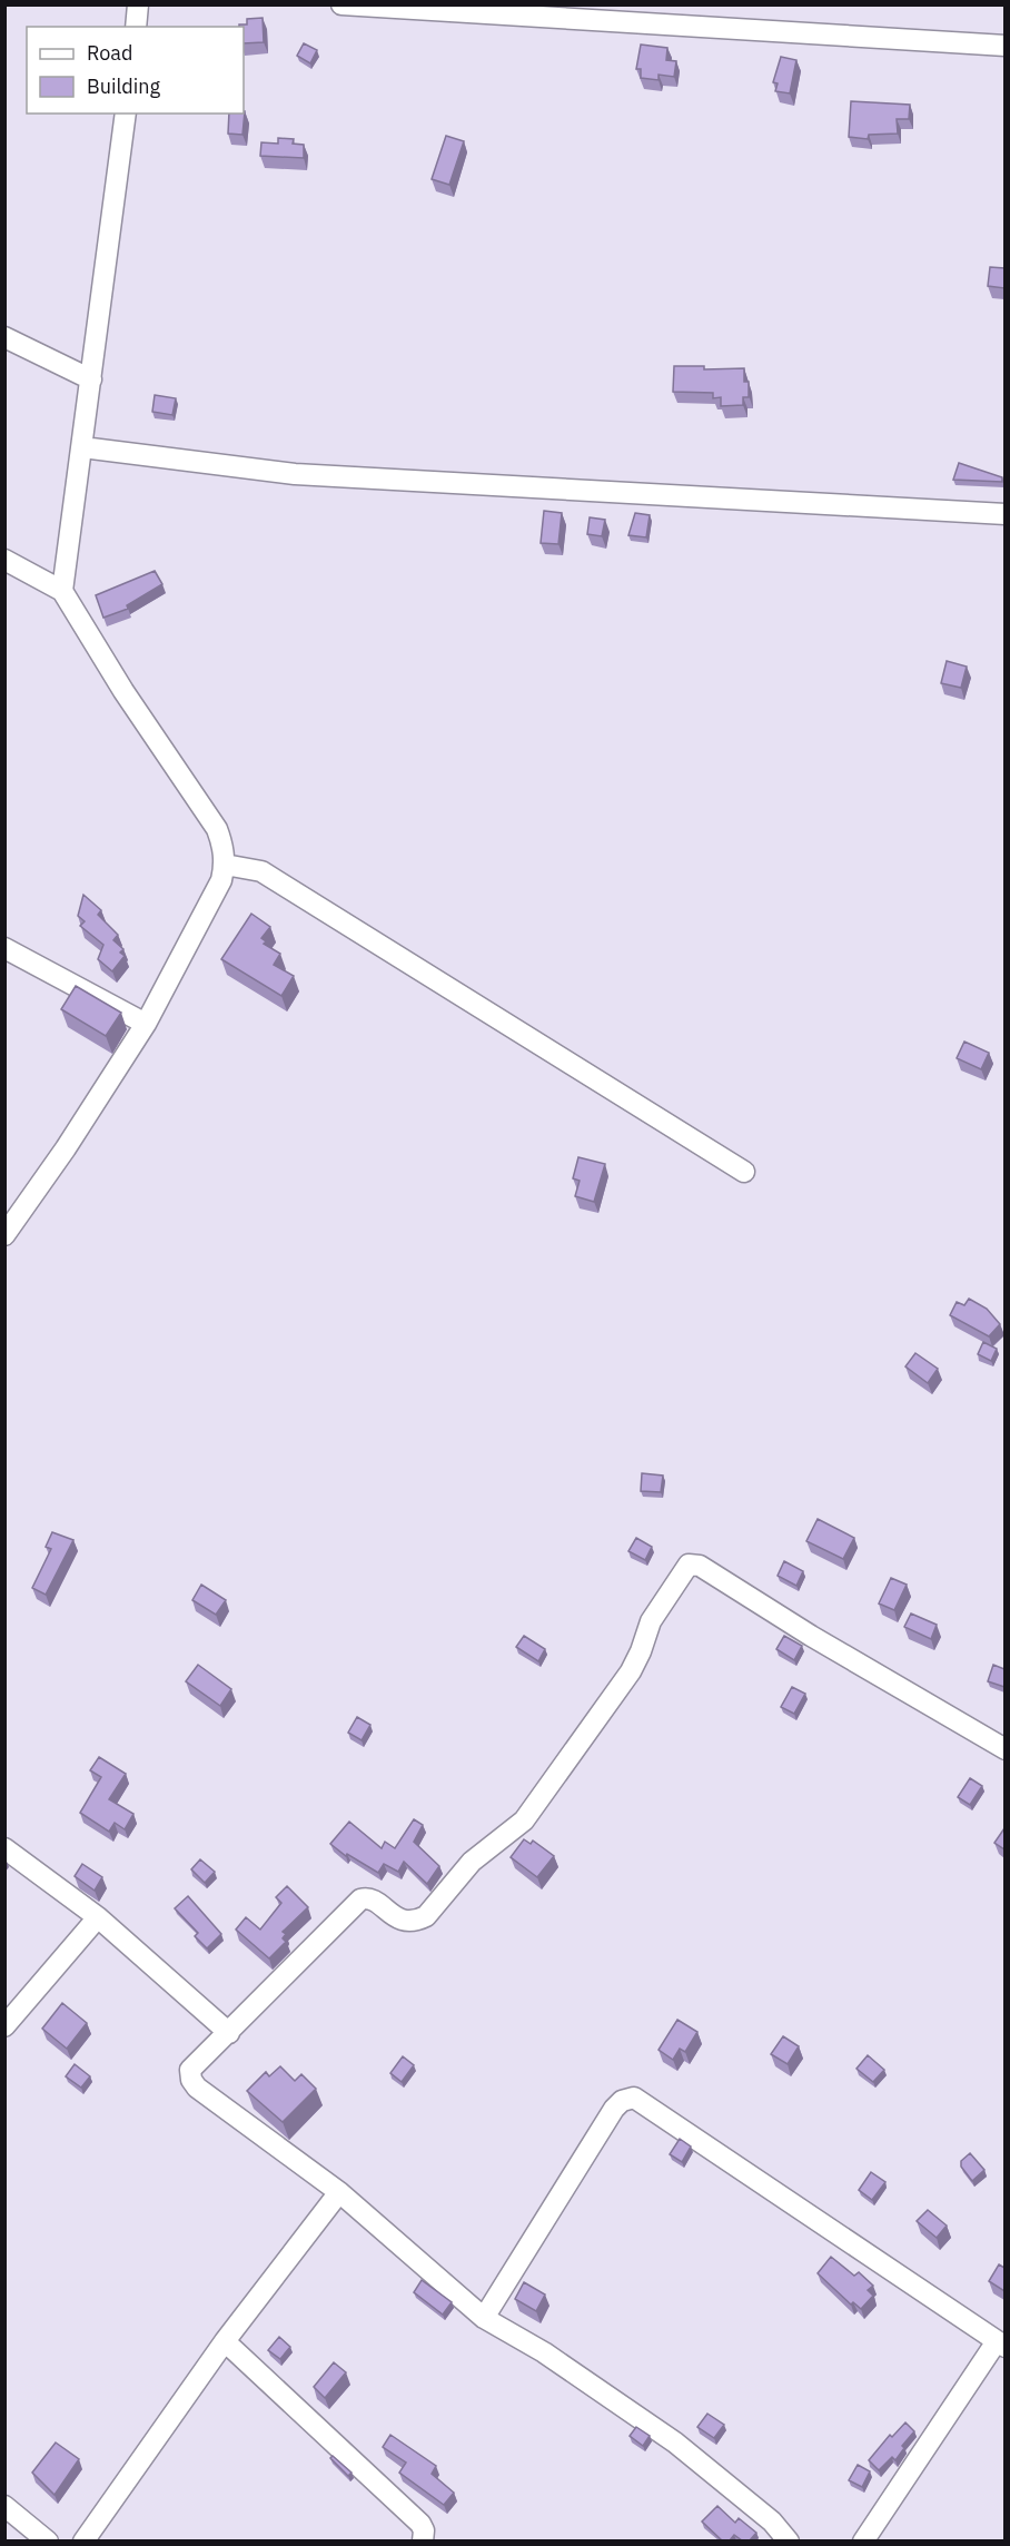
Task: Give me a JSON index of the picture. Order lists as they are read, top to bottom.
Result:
{
  "legend": ["Road", "Building"]
}
